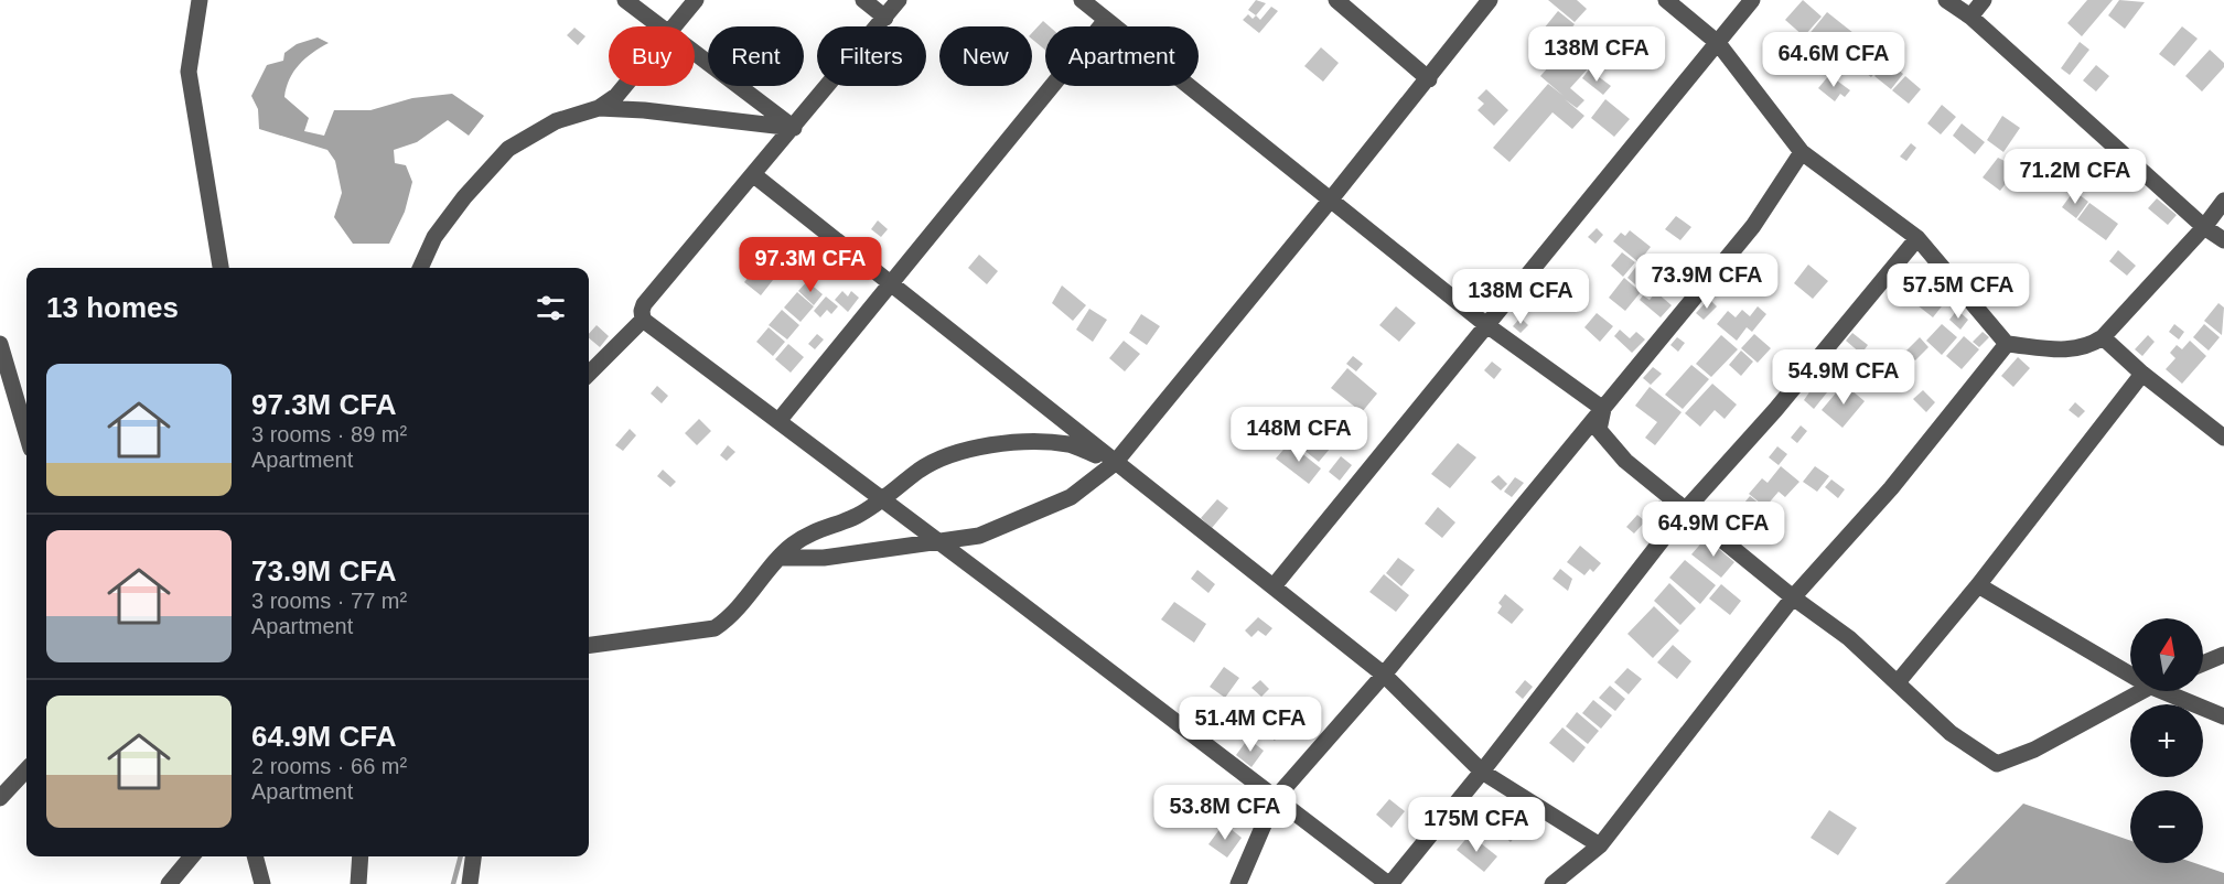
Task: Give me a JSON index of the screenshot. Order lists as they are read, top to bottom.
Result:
{
  "north": "top",
  "page": {
    "price": [
      "138M CFA",
      "64.6M CFA",
      "71.2M CFA",
      "97.3M CFA",
      "73.9M CFA",
      "57.5M CFA",
      "138M CFA",
      "54.9M CFA",
      "148M CFA",
      "64.9M CFA",
      "51.4M CFA",
      "53.8M CFA",
      "175M CFA"
    ],
    "chip": [
      "Buy",
      "Rent",
      "Filters",
      "New",
      "Apartment"
    ],
    "heading": "13 homes",
    "list": [
      {
        "name": "97.3M CFA",
        "note": "3 rooms · 89 m² · Apartment"
      },
      {
        "name": "73.9M CFA",
        "note": "3 rooms · 77 m² · Apartment"
      },
      {
        "name": "64.9M CFA",
        "note": "2 rooms · 66 m² · Apartment"
      }
    ],
    "map_buttons": ["+", "−"]
  }
}
